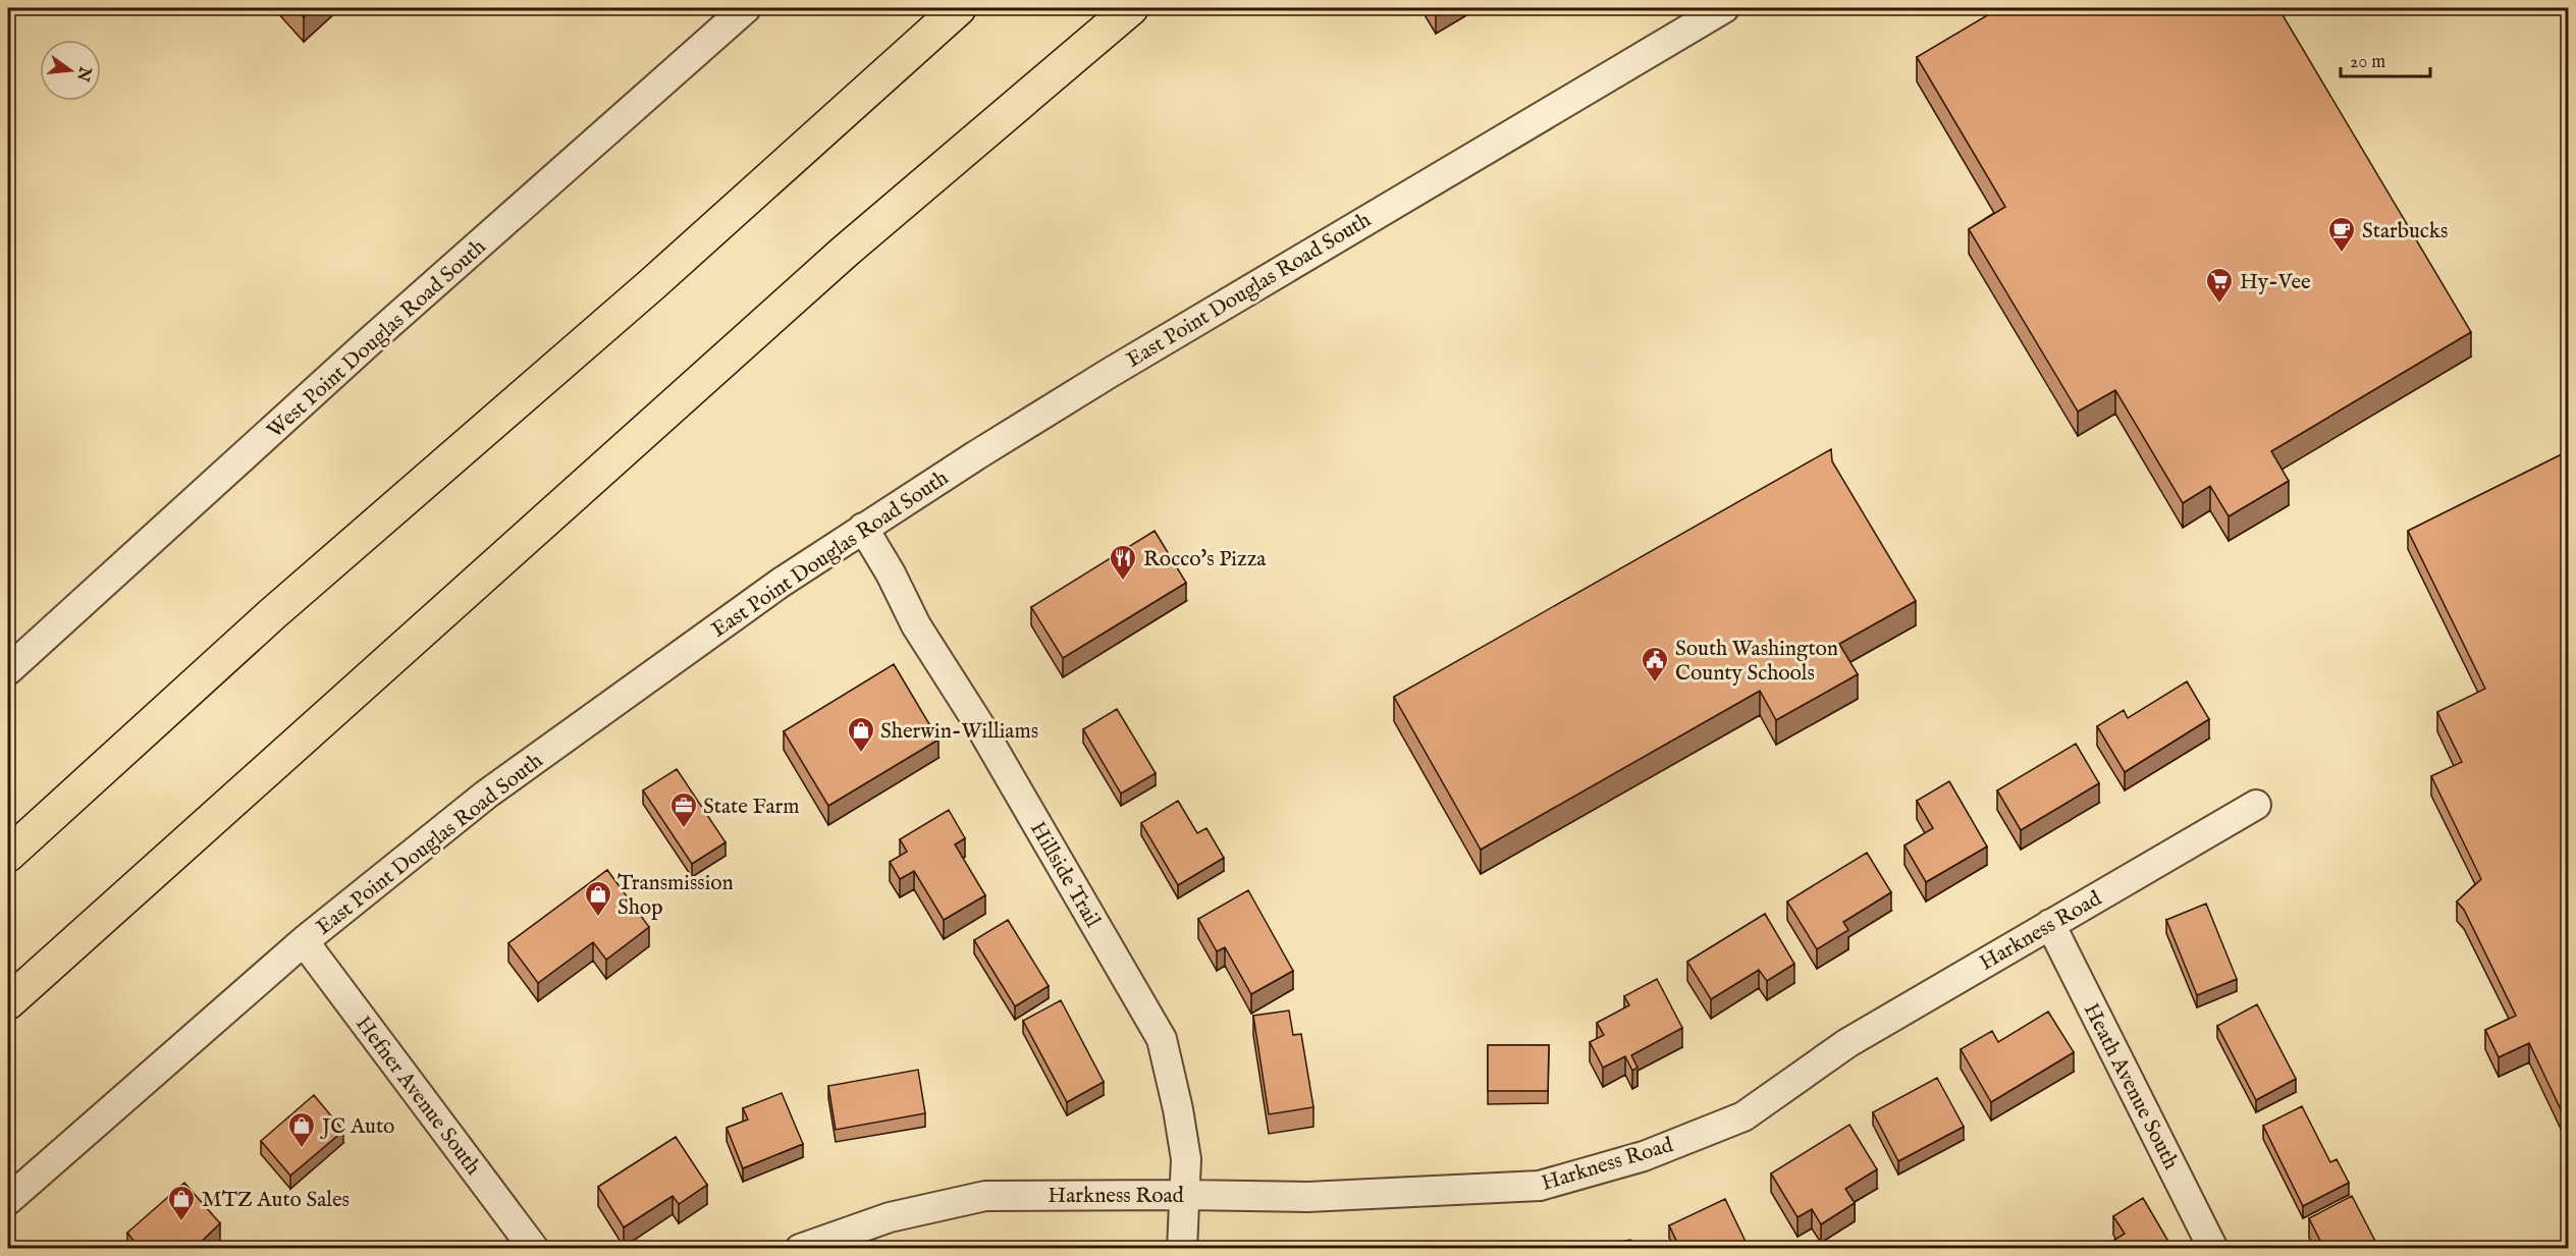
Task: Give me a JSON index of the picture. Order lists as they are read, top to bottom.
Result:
{
  "streets": {
    "street": [
      "East Point Douglas Road South",
      "West Point Douglas Road South",
      "Hillside Trail",
      "Harkness Road",
      "Heath Avenue South",
      "Hefner Avenue South"
    ]
  },
  "crossings": [
    ["East Point Douglas Road South", "Hillside Trail"],
    ["East Point Douglas Road South", "Hefner Avenue South"],
    ["Hillside Trail", "Harkness Road"],
    ["Harkness Road", "Heath Avenue South"]
  ],
  "places": {
    "cafe": ["Starbucks"],
    "supermarket": ["Hy-Vee"],
    "restaurant": ["Rocco's Pizza"],
    "public building": ["South Washington County Schools"],
    "shop": [
      "Sherwin-Williams",
      "Transmission Shop",
      "JC Auto",
      "MTZ Auto Sales"
    ],
    "office": ["State Farm"]
  },
  "scale_bar": "20 m",
  "north": "right"
}
